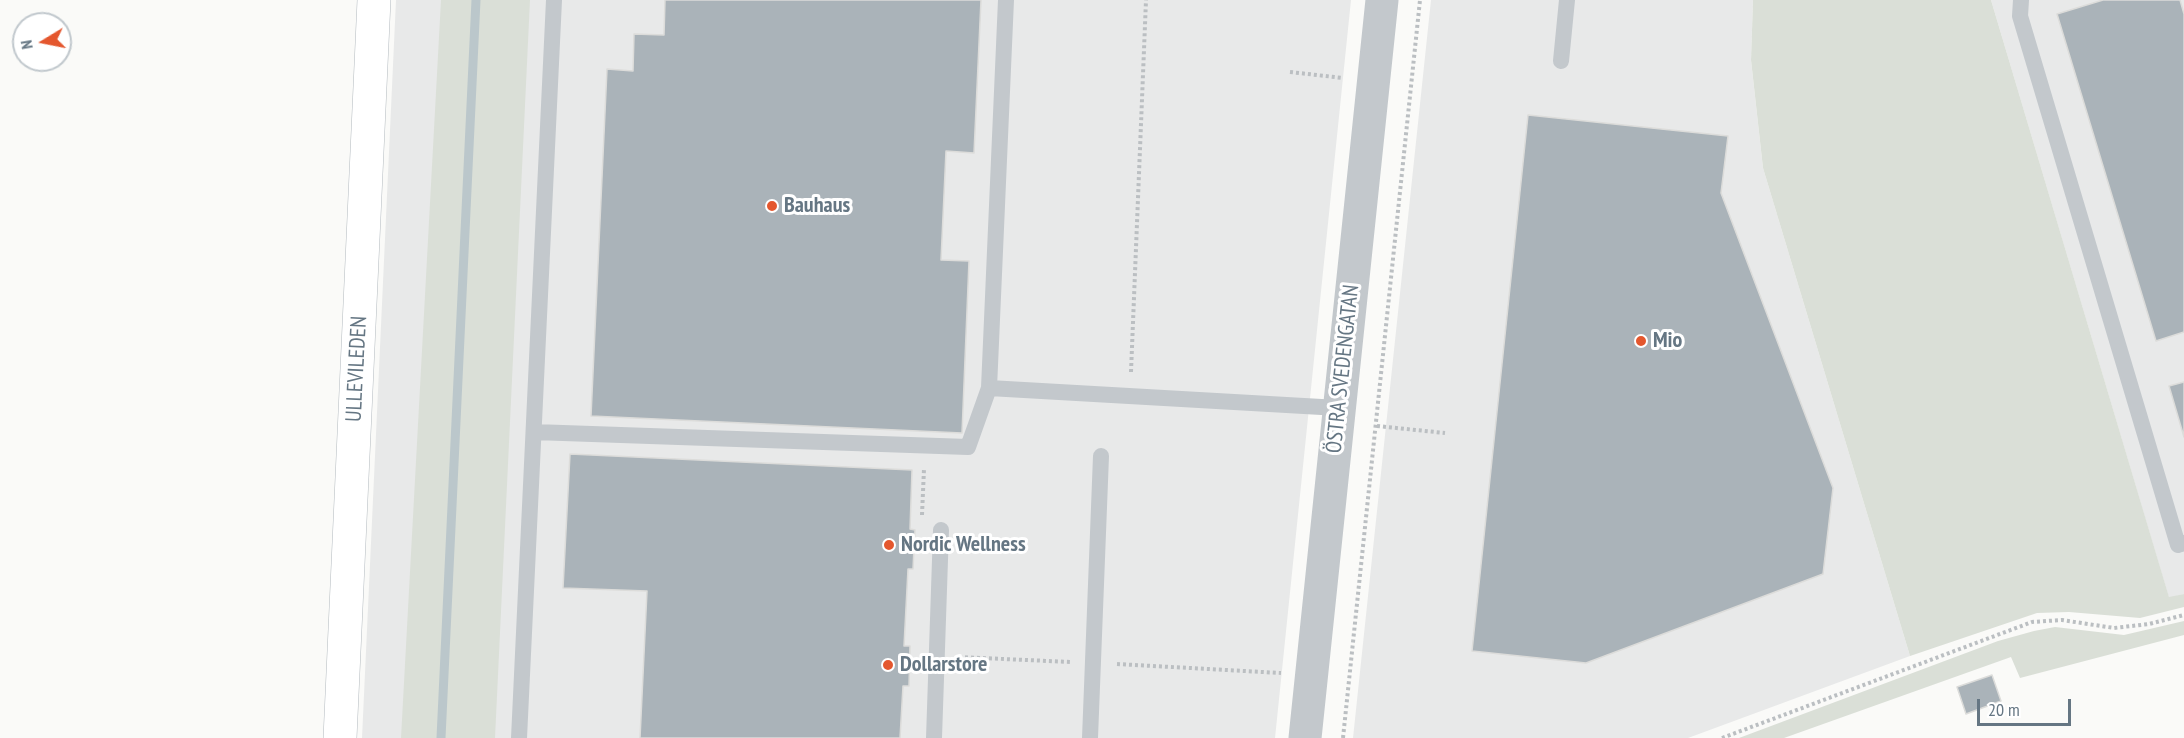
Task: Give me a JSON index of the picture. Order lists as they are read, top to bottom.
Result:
{
  "streets": {
    "main road": ["ULLEVILEDEN"],
    "street": ["ÖSTRA SVEDENGATAN"]
  },
  "places": [
    "Bauhaus",
    "Mio",
    "Nordic Wellness",
    "Dollarstore"
  ],
  "scale_bar": "20 m",
  "north": "left"
}
